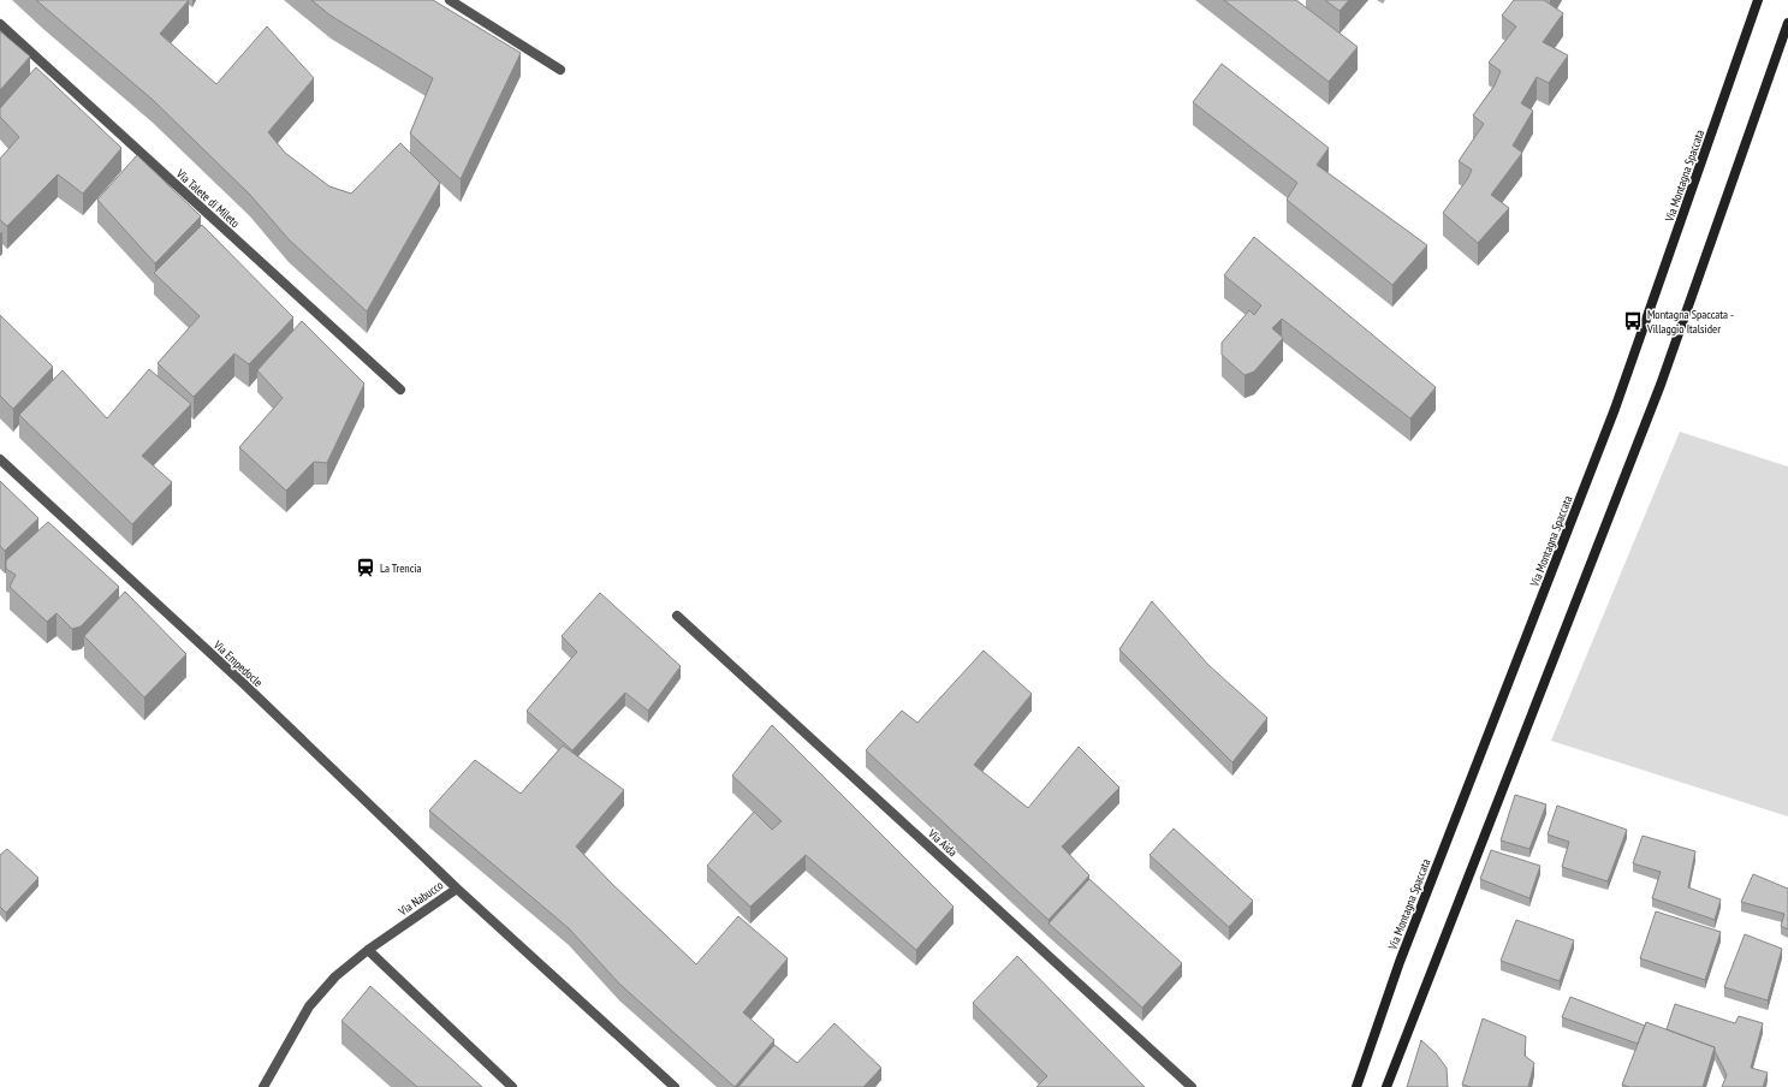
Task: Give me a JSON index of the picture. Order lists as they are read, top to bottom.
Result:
{
  "streets": {
    "main road": ["Via Montagna Spaccata"],
    "street": [
      "Via Talete di Mileto",
      "Via Empedocle",
      "Via Aida",
      "Via Nabucco"
    ]
  },
  "crossings": [
    ["Via Empedocle", "Via Nabucco"]
  ],
  "places": {
    "bus stop": ["Montagna Spaccata - Villaggio Italsider"],
    "station": ["La Trencia"]
  }
}
